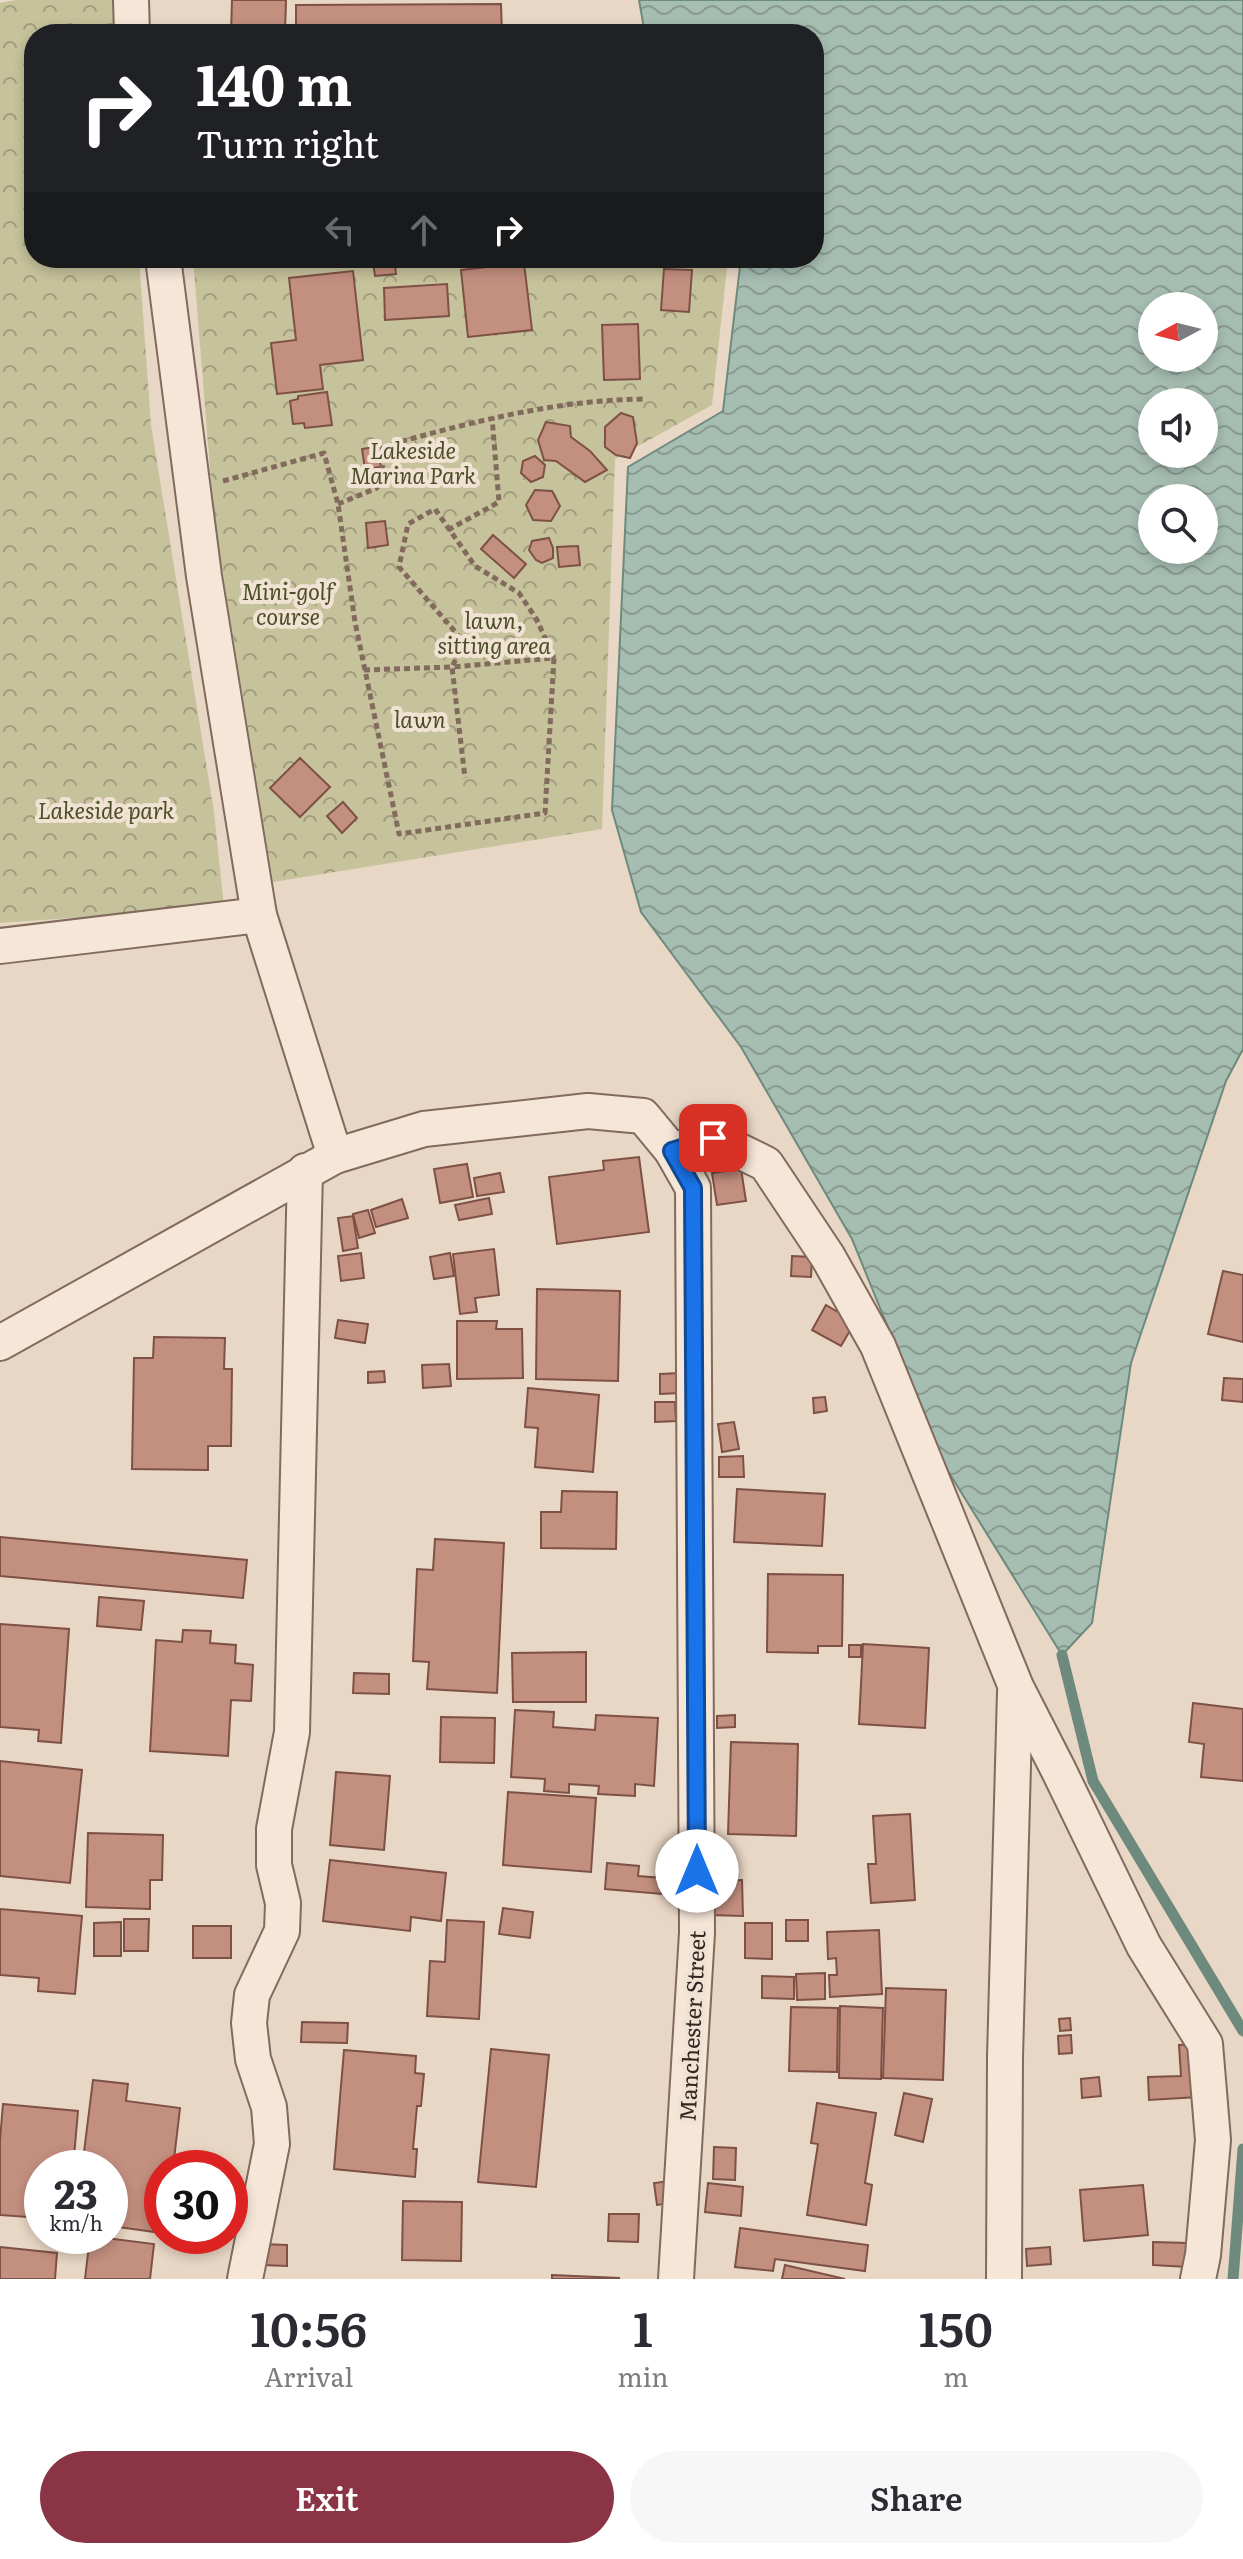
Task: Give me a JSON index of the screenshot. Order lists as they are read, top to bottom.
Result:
{
  "streets": {
    "street": ["Manchester Street"]
  },
  "parks": [
    "Lakeside Marina Park",
    "Mini-golf course",
    "lawn, sitting area",
    "lawn",
    "Lakeside park"
  ],
  "north": "left",
  "page": {
    "turn": ["140 m", "Turn right"],
    "speed": "23 km/h",
    "limit": "30",
    "eta": [
      "10:56",
      "Arrival",
      "1",
      "min",
      "150",
      "m"
    ],
    "buttons": ["Exit", "Share"]
  }
}
